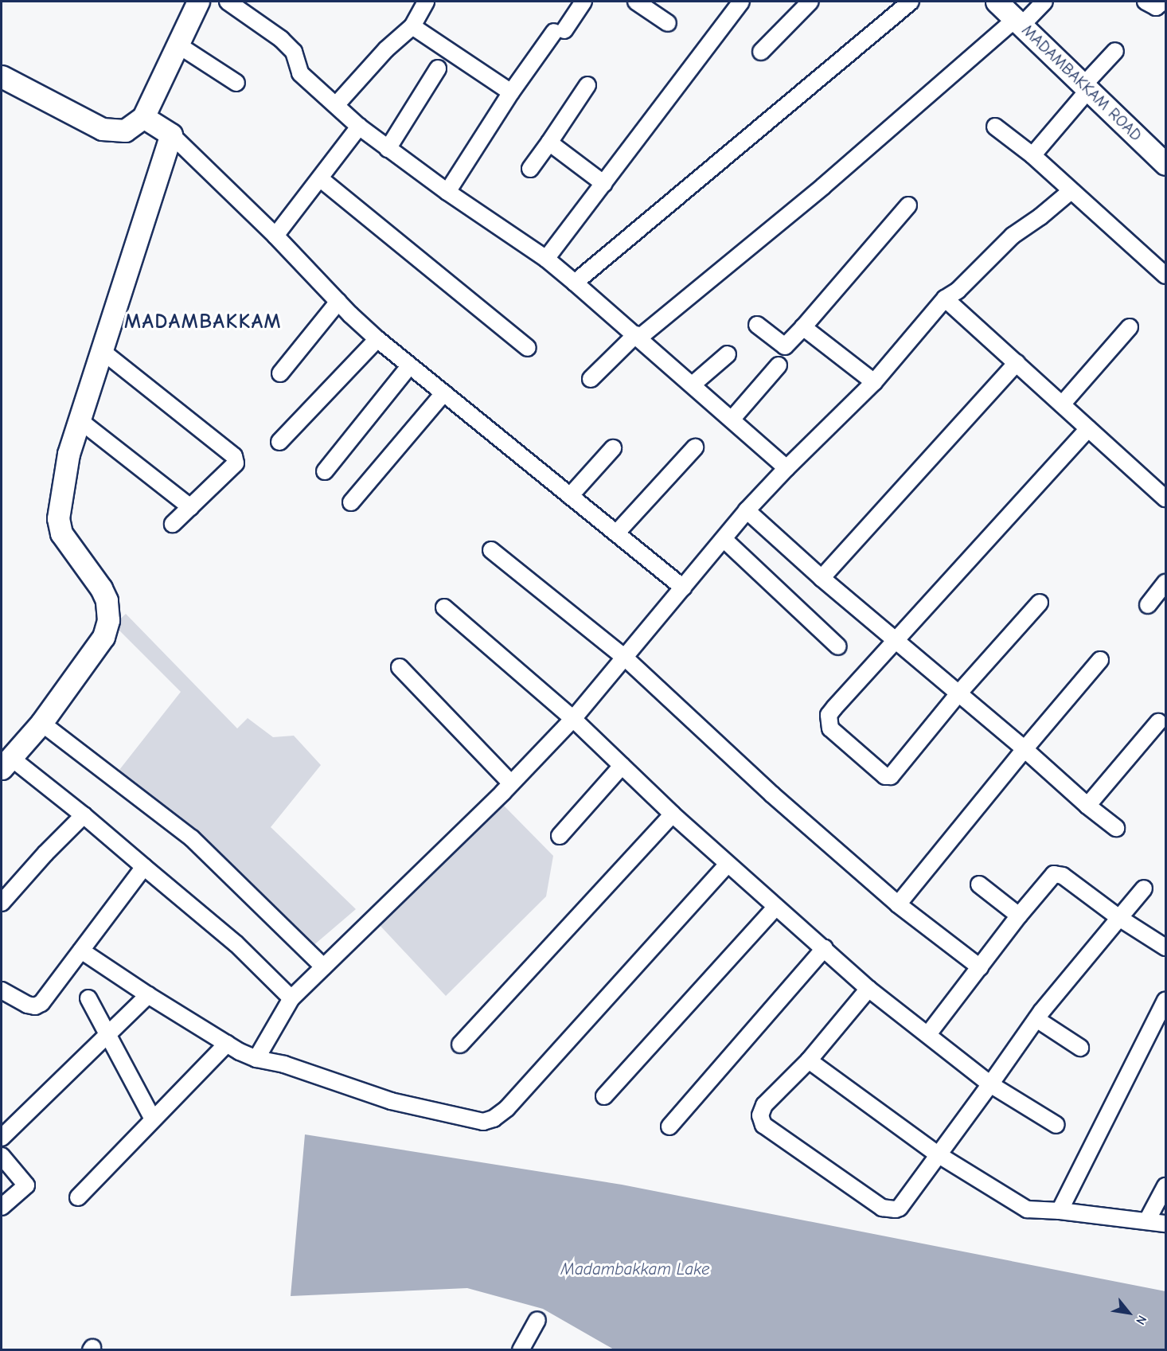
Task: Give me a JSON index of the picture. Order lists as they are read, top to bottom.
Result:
{
  "streets": {
    "street": ["MADAMBAKKAM ROAD"]
  },
  "districts": ["MADAMBAKKAM"],
  "water": ["Madambakkam Lake"],
  "north": "bottom right"
}
